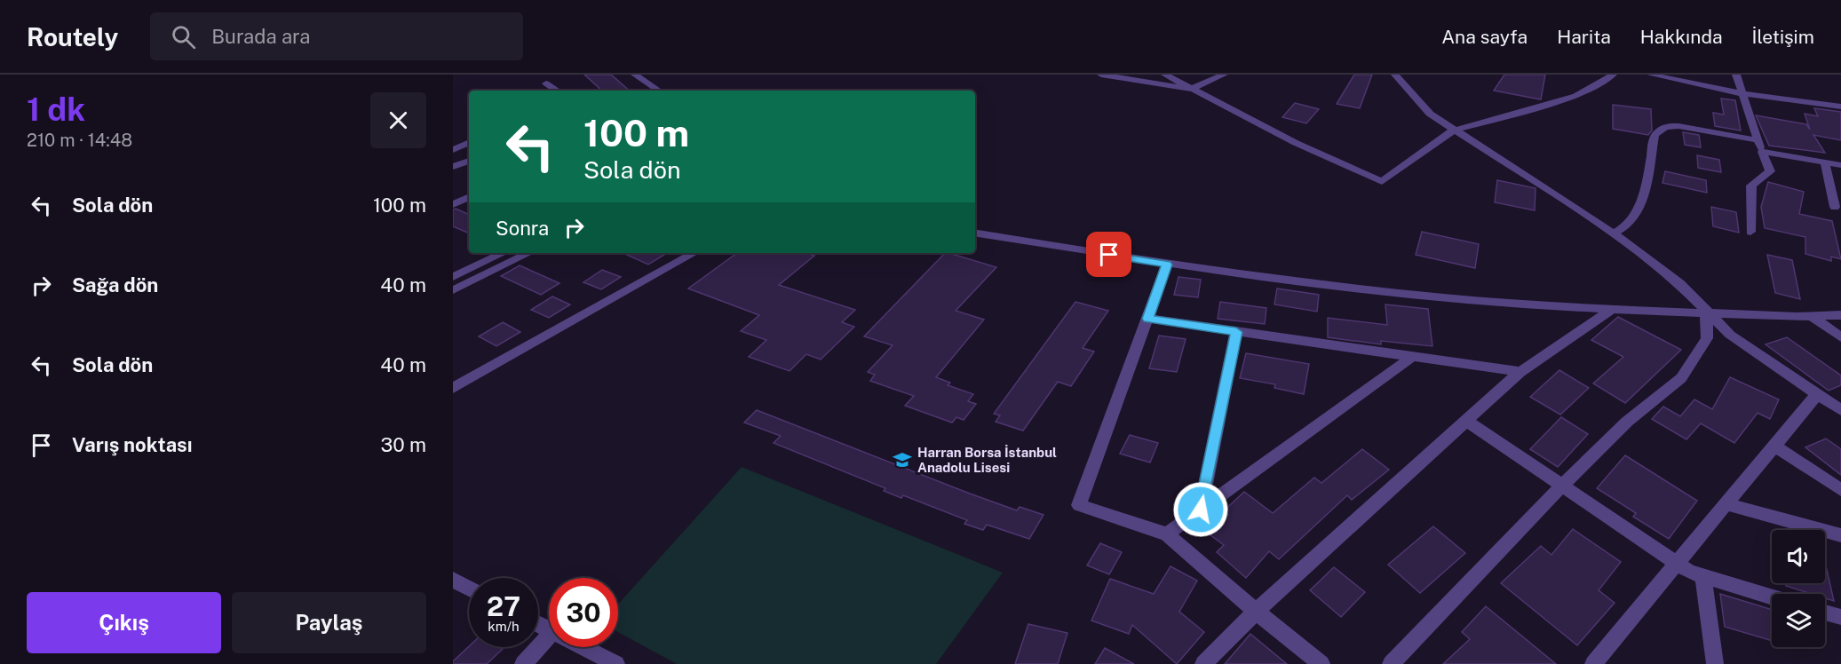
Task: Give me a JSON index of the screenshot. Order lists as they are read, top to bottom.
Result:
{
  "places": {
    "school or university": ["Harran Borsa İstanbul Anadolu Lisesi"]
  },
  "page": {
    "header": "Routely",
    "search": "Burada ara",
    "nav": [
      "Ana sayfa",
      "Harita",
      "Hakkında",
      "İletişim"
    ],
    "heading": ["1 dk", "210 m · 14:48"],
    "turn": ["100 m", "Sola dön"],
    "list": [
      {
        "name": "Sola dön",
        "value": "100 m"
      },
      {
        "name": "Sağa dön",
        "value": "40 m"
      },
      {
        "name": "Sola dön",
        "value": "40 m"
      },
      {
        "name": "Varış noktası",
        "value": "30 m"
      }
    ],
    "then": "Sonra",
    "speed": "27 km/h",
    "limit": "30",
    "buttons": ["Çıkış", "Paylaş"]
  }
}
